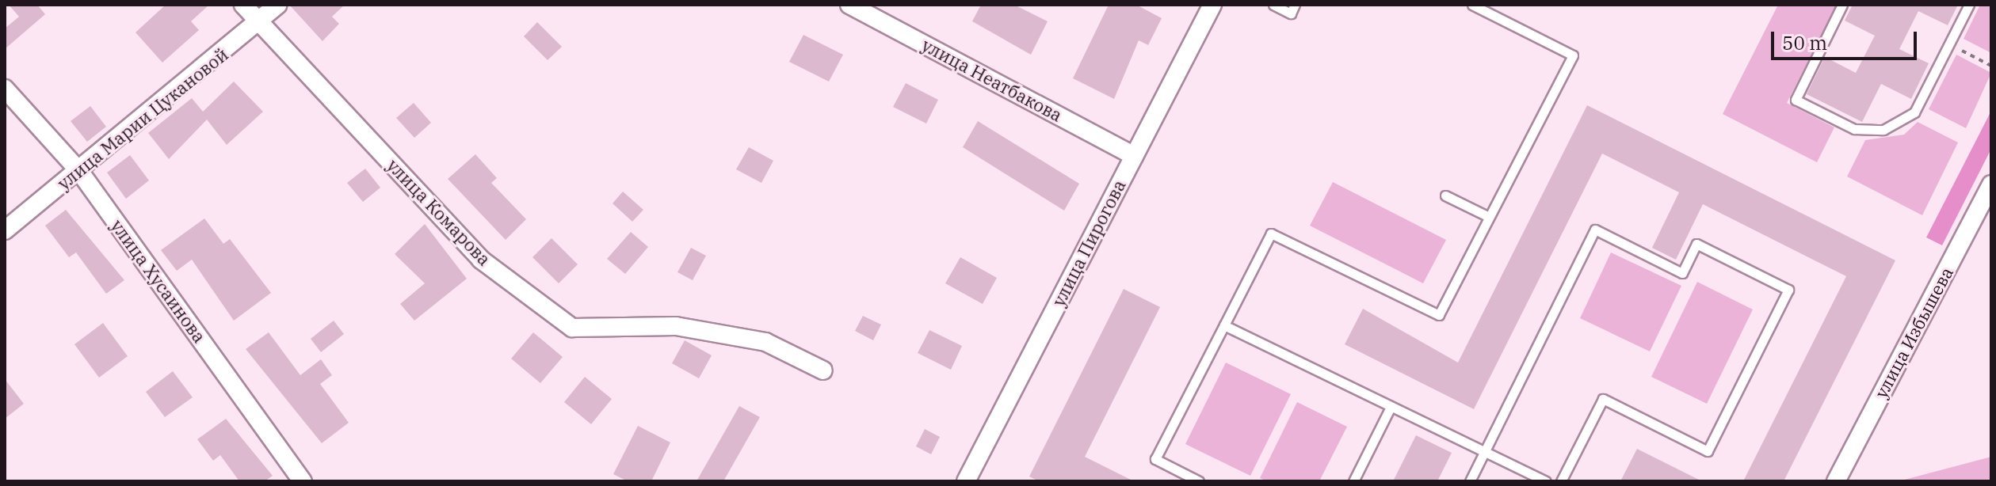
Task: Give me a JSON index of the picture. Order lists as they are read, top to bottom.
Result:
{
  "streets": {
    "street": [
      "улица Неатбакова",
      "улица Марии Цукановой",
      "улица Комарова",
      "улица Пирогова",
      "улица Хусаинова",
      "улица Избышева"
    ]
  },
  "crossings": [
    ["улица Неатбакова", "улица Пирогова"],
    ["улица Марии Цукановой", "улица Комарова"],
    ["улица Марии Цукановой", "улица Хусаинова"]
  ],
  "scale_bar": "50 m"
}
